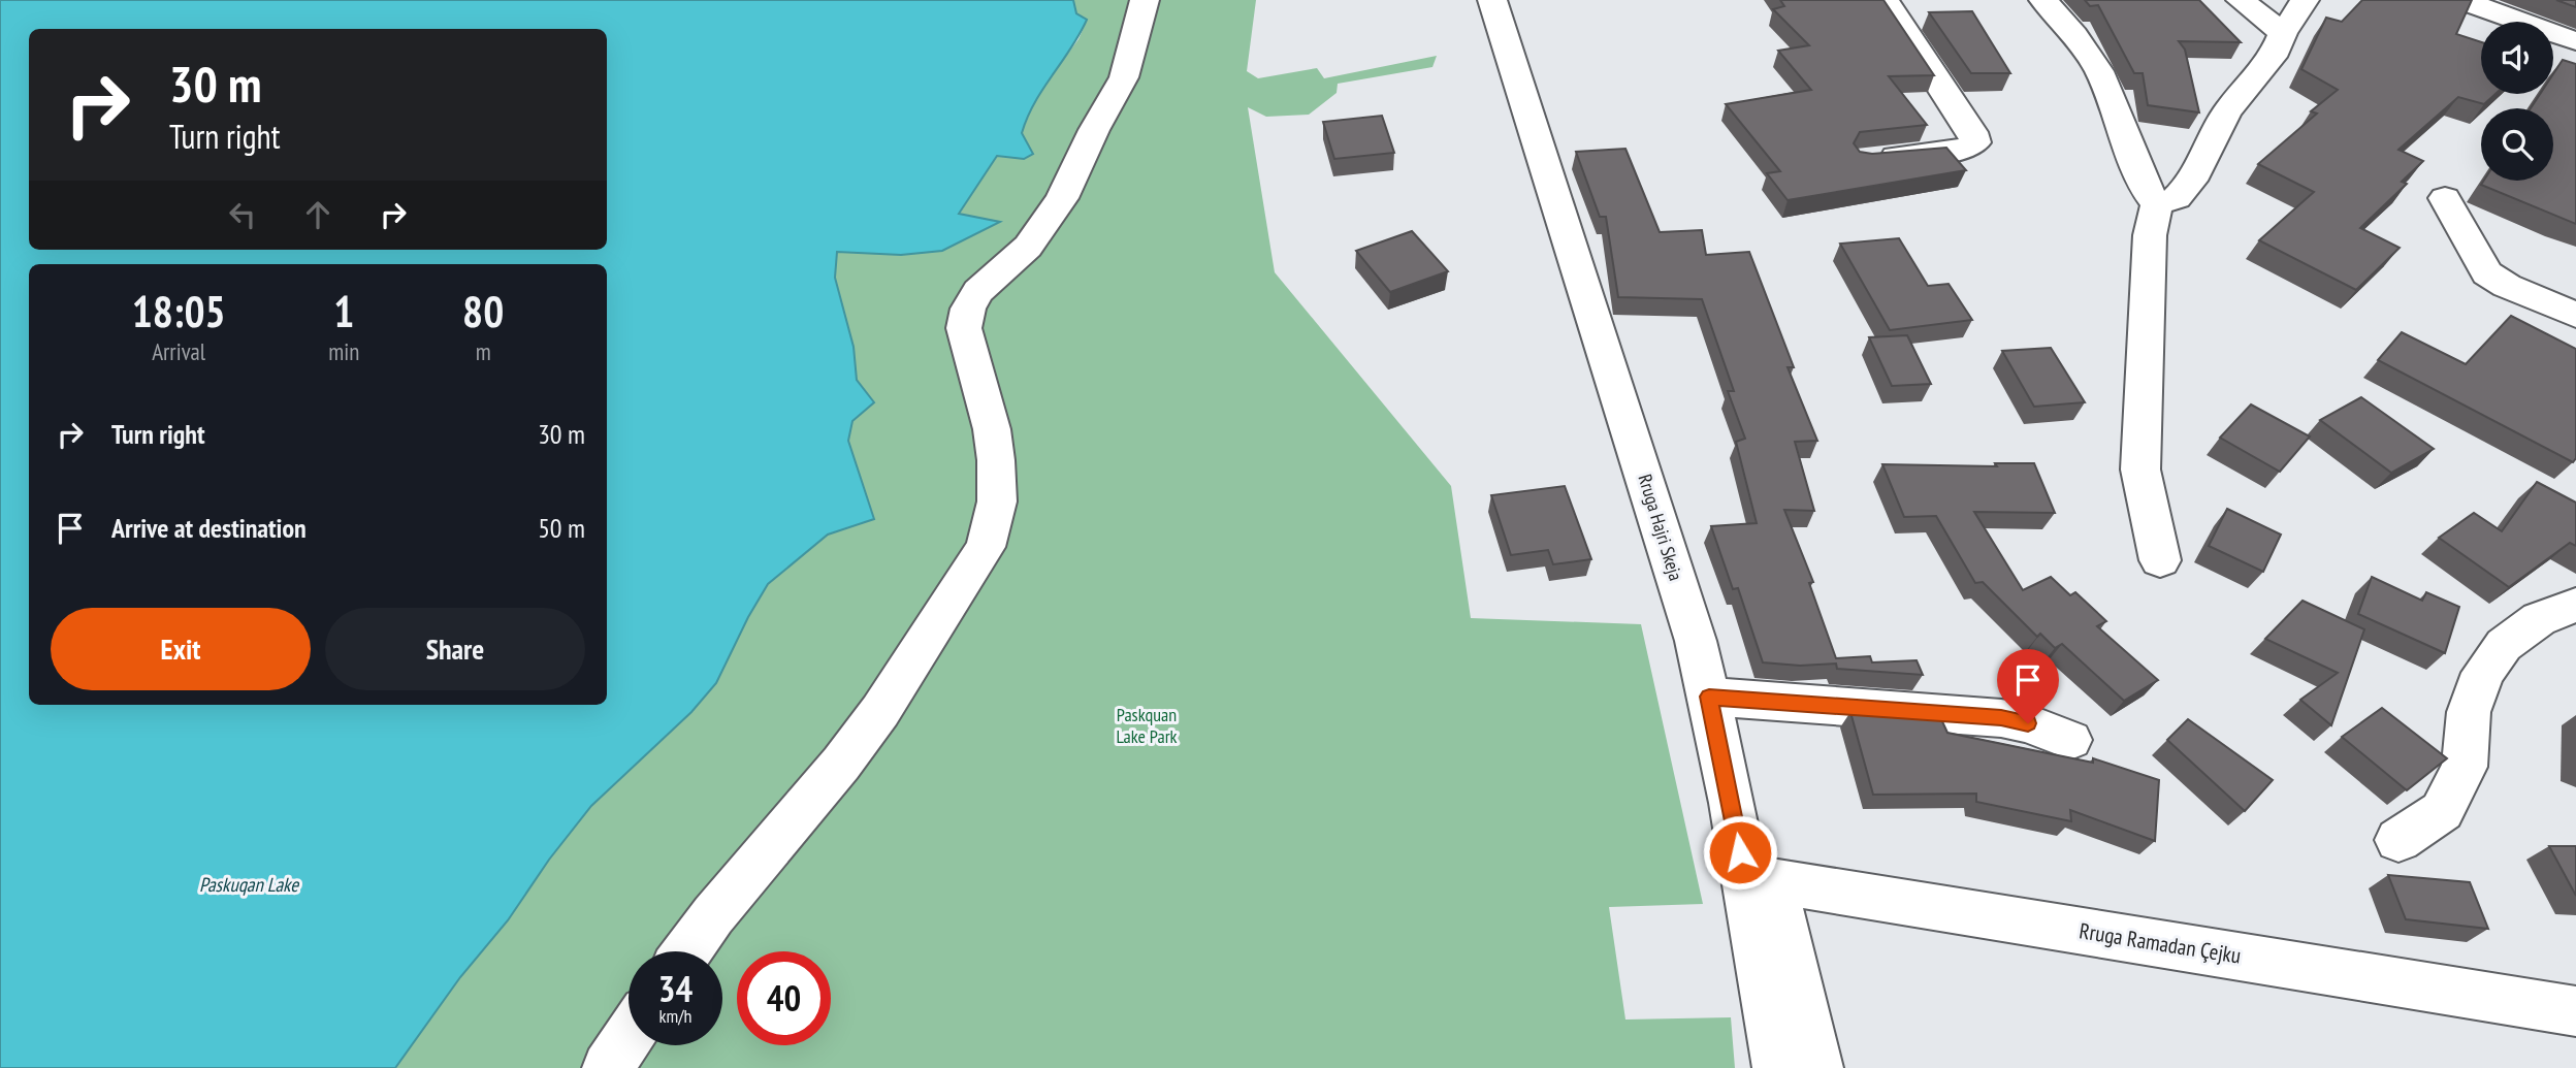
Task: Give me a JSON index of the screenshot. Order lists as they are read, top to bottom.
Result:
{
  "streets": {
    "street": ["Rruga Hajri Skeja", "Rruga Ramadan Çejku"]
  },
  "crossings": [
    ["Rruga Hajri Skeja", "Rruga Ramadan Çejku"]
  ],
  "water": ["Paskuqan Lake"],
  "parks": ["Paskquan Lake Park"],
  "page": {
    "turn": ["30 m", "Turn right"],
    "eta": [
      "18:05",
      "Arrival",
      "1",
      "min",
      "80",
      "m"
    ],
    "list": [
      {
        "name": "Turn right",
        "value": "30 m"
      },
      {
        "name": "Arrive at destination",
        "value": "50 m"
      }
    ],
    "buttons": ["Exit", "Share"],
    "speed": "34 km/h",
    "limit": "40"
  }
}
